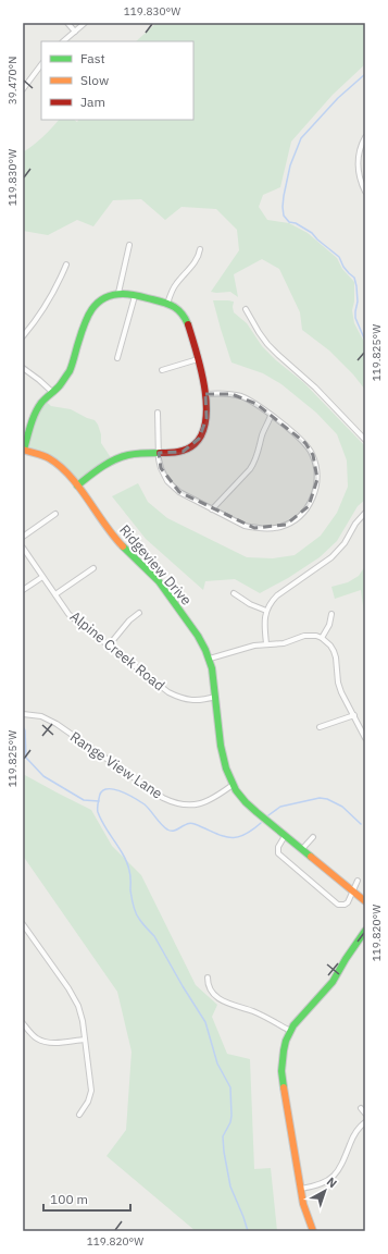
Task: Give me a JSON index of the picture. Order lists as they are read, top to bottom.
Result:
{
  "streets": {
    "street": ["Ridgeview Drive", "Alpine Creek Road", "Range View Lane"]
  },
  "crossings": [
    ["Ridgeview Drive", "Alpine Creek Road"],
    ["Ridgeview Drive", "Range View Lane"]
  ],
  "legend": ["Fast", "Slow", "Jam"],
  "scale_bar": "100 m",
  "north": "top right",
  "coordinates": [
    "119.830°W",
    "39.470°N",
    "119.825°W",
    "119.820°W"
  ]
}
